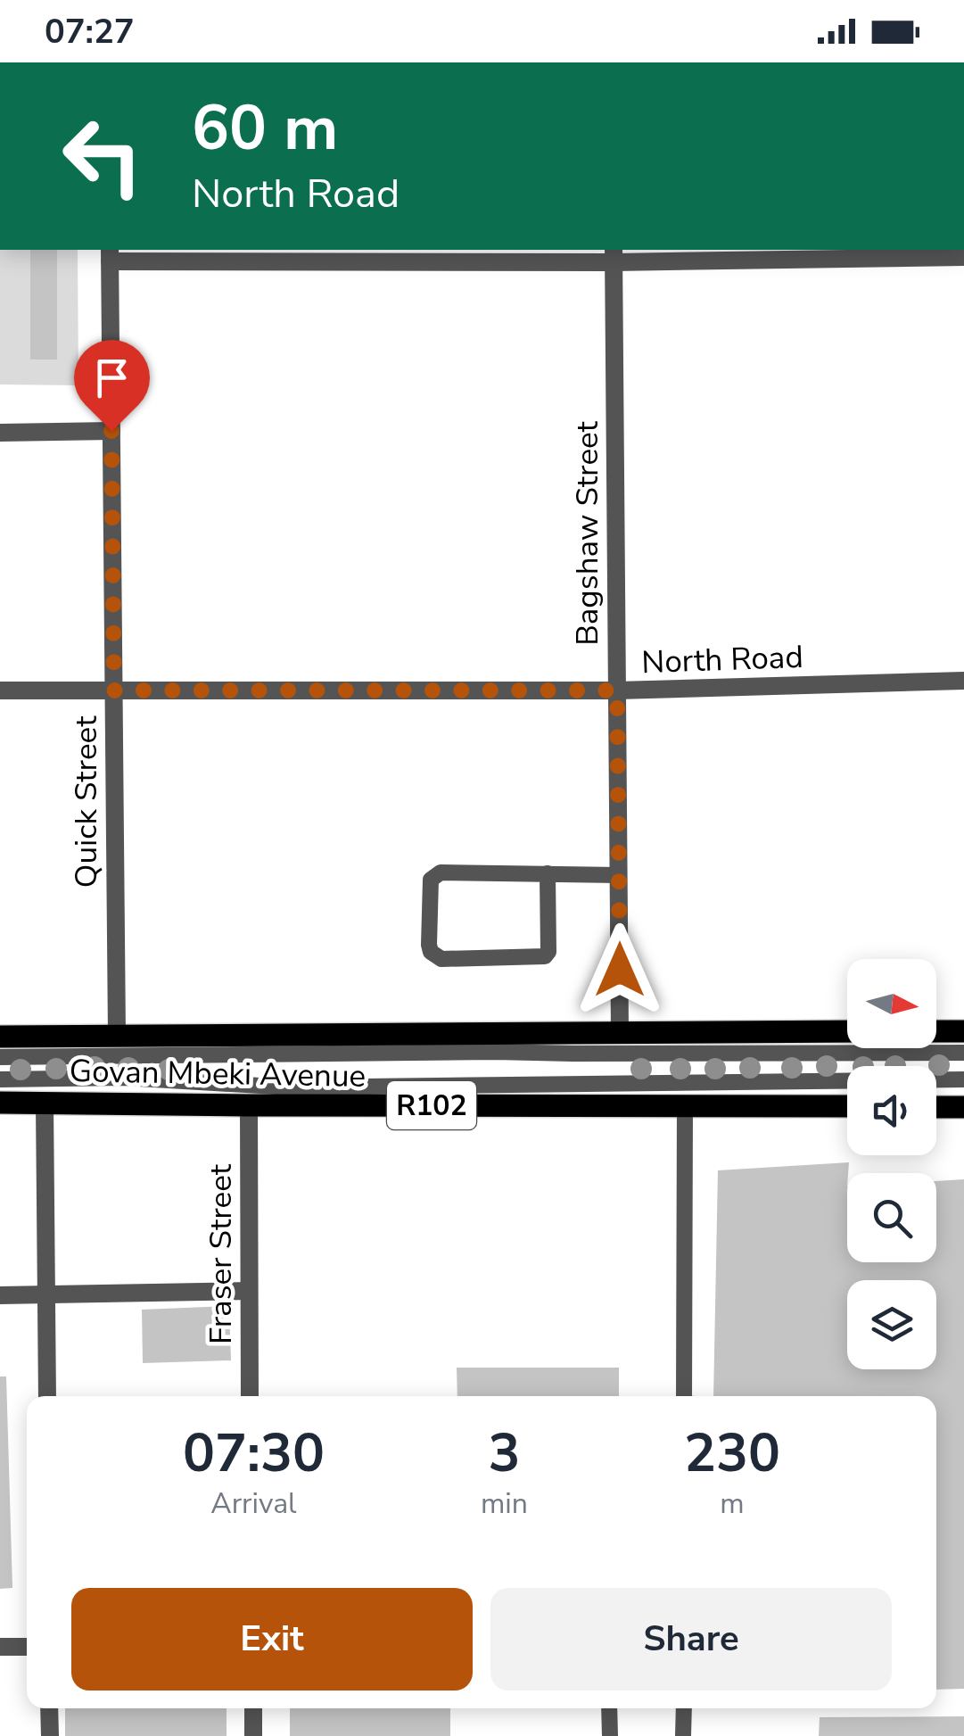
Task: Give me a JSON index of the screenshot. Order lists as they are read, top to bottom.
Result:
{
  "streets": {
    "main road": ["Govan Mbeki Avenue", "R102"],
    "street": [
      "Bagshaw Street",
      "North Road",
      "Quick Street",
      "Fraser Street"
    ]
  },
  "crossings": [
    ["Bagshaw Street", "North Road"],
    ["Bagshaw Street", "Govan Mbeki Avenue"],
    ["North Road", "Quick Street"],
    ["Quick Street", "Govan Mbeki Avenue"],
    ["Govan Mbeki Avenue", "Fraser Street"]
  ],
  "north": "right",
  "page": {
    "status": "07:27",
    "turn": ["60 m", "North Road"],
    "eta": [
      "07:30",
      "Arrival",
      "3",
      "min",
      "230",
      "m"
    ],
    "buttons": ["Exit", "Share"]
  }
}
